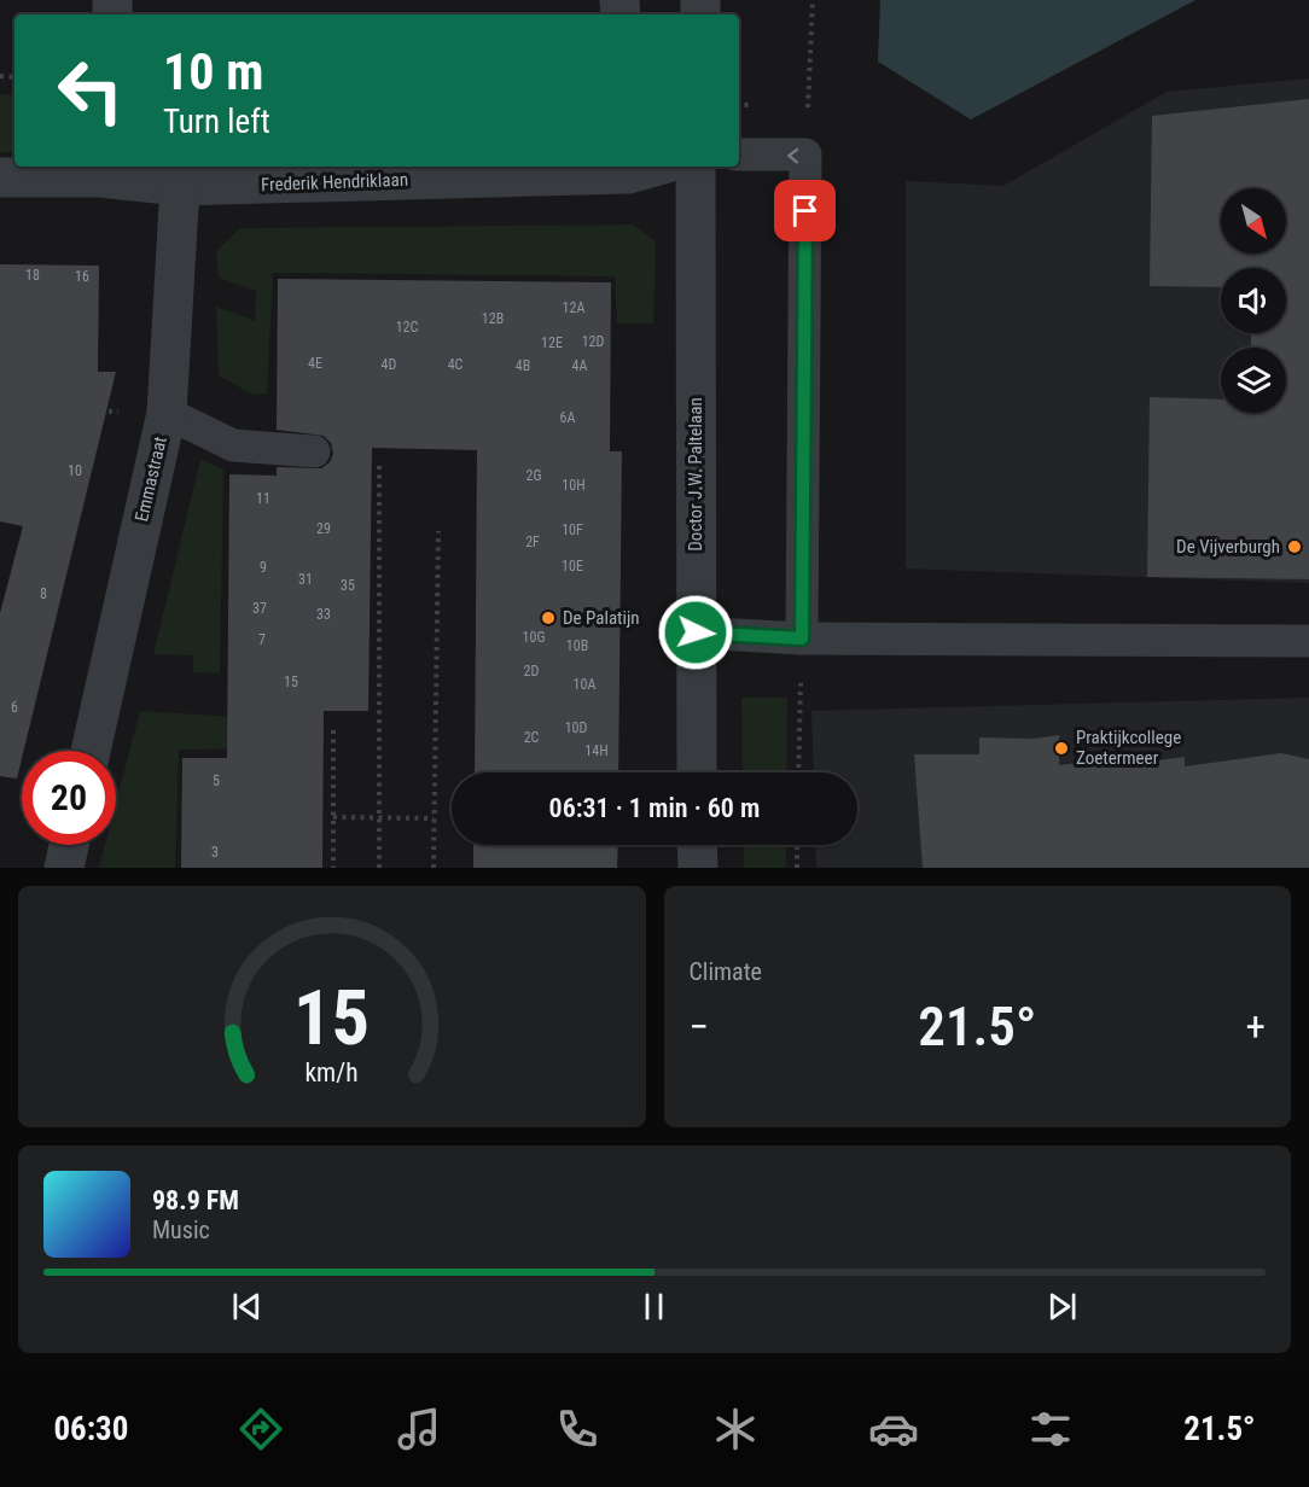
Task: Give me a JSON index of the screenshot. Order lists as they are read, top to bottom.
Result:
{
  "streets": {
    "street": ["Frederik Hendriklaan", "Doctor J.W. Paltelaan", "Emmastraat"]
  },
  "crossings": [
    ["Frederik Hendriklaan", "Emmastraat"]
  ],
  "places": ["De Vijverburgh", "De Palatijn", "Praktijkcollege Zoetermeer"],
  "house_numbers": [
    "18",
    "16",
    "12A",
    "12B",
    "12C",
    "12D",
    "12E",
    "4E",
    "4D",
    "4C",
    "4B",
    "4A",
    "6A",
    "10",
    "2G",
    "10H",
    "11",
    "29",
    "10F",
    "2F",
    "10E",
    "9",
    "31",
    "35",
    "8",
    "37",
    "33",
    "10G",
    "7",
    "10B",
    "2D",
    "15",
    "10A",
    "6",
    "10D",
    "2C",
    "14H",
    "5",
    "3"
  ],
  "north": "bottom right",
  "page": {
    "turn": ["10 m", "Turn left"],
    "limit": "20",
    "trip": "06:31 · 1 min · 60 m",
    "tile": "Climate",
    "heat": ["−", "21.5°", "+"],
    "song": ["98.9 FM", "Music"],
    "tabs": ["06:30", "21.5°"],
    "gauge": ["15", "km/h"]
  }
}
